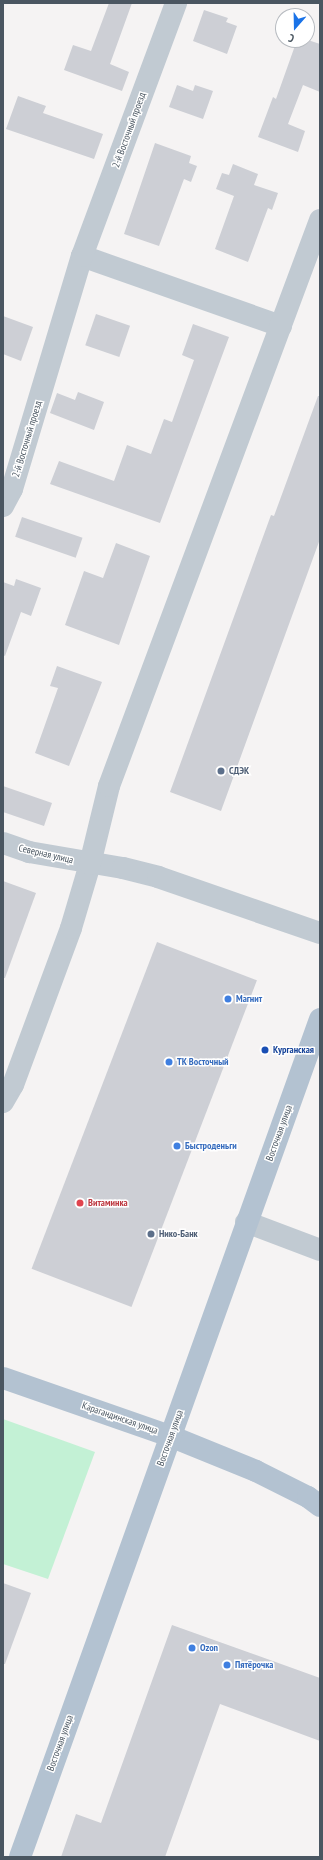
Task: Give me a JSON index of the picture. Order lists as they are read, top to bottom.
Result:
{
  "streets": {
    "main road": ["Восточная улица", "Карагандинская улица"],
    "street": ["2-й Восточный проезд", "Северная улица"]
  },
  "crossings": [
    ["Восточная улица", "Карагандинская улица"]
  ],
  "places": [
    "СДЭК",
    "Магнит",
    "Курганская",
    "ТК Восточный",
    "Быстроденьги",
    "Витаминка",
    "Нико-Банк",
    "Ozon",
    "Пятёрочка"
  ],
  "north": "bottom"
}
